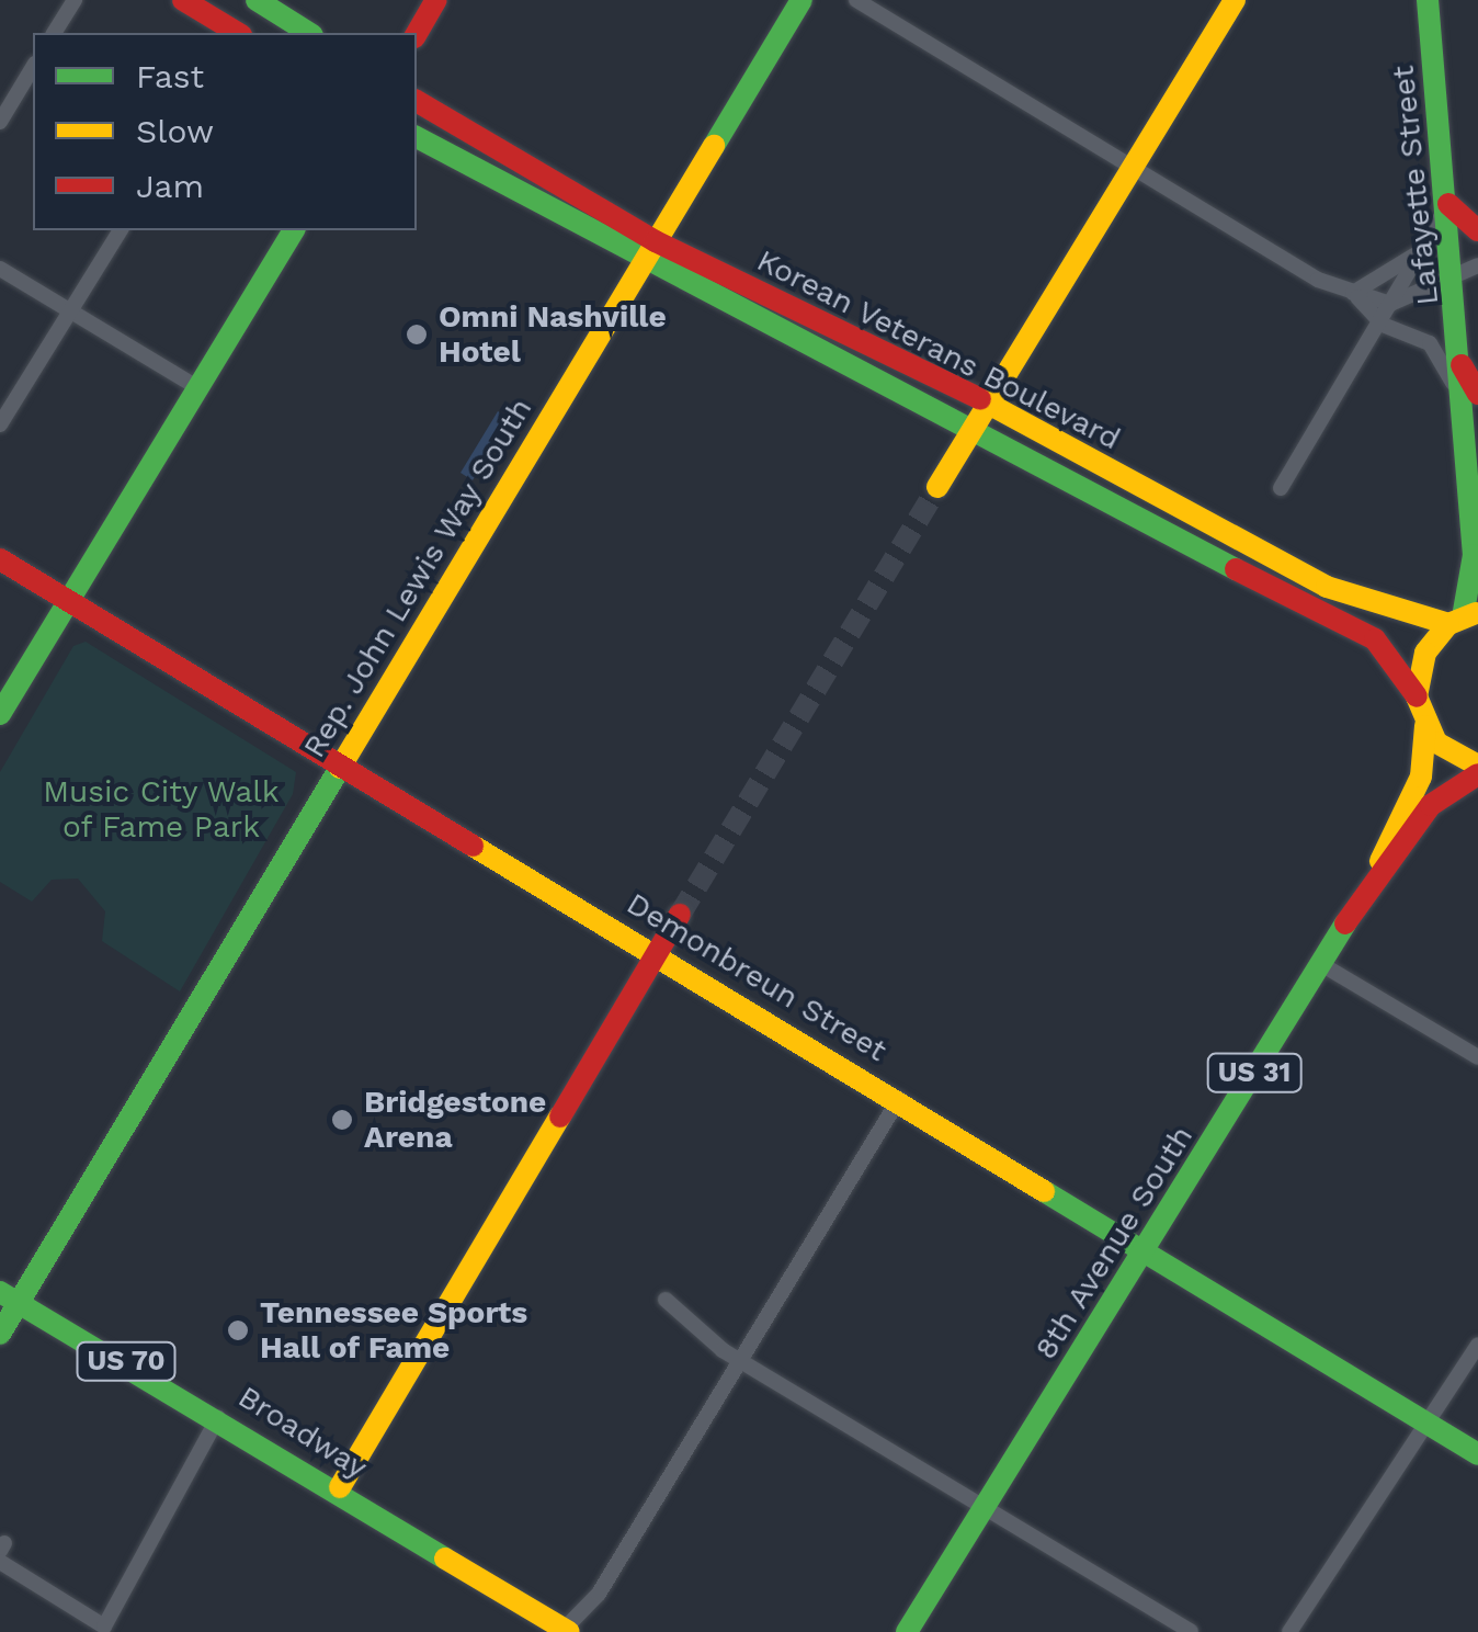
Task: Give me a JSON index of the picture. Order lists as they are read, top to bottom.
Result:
{
  "streets": {
    "main road": [
      "Lafayette Street",
      "Korean Veterans Boulevard",
      "Rep. John Lewis Way South",
      "Demonbreun Street",
      "US 31",
      "8th Avenue South",
      "US 70",
      "Broadway"
    ]
  },
  "crossings": [
    ["Lafayette Street", "Korean Veterans Boulevard"],
    ["Lafayette Street", "US 31"],
    ["Korean Veterans Boulevard", "Rep. John Lewis Way South"],
    ["Korean Veterans Boulevard", "US 31"],
    ["Rep. John Lewis Way South", "Demonbreun Street"],
    ["Rep. John Lewis Way South", "Broadway"],
    ["Demonbreun Street", "8th Avenue South"],
    ["US 31", "8th Avenue South"]
  ],
  "parks": ["Music City Walk of Fame Park"],
  "places": ["Omni Nashville Hotel", "Bridgestone Arena", "Tennessee Sports Hall of Fame"],
  "legend": ["Fast", "Slow", "Jam"]
}
